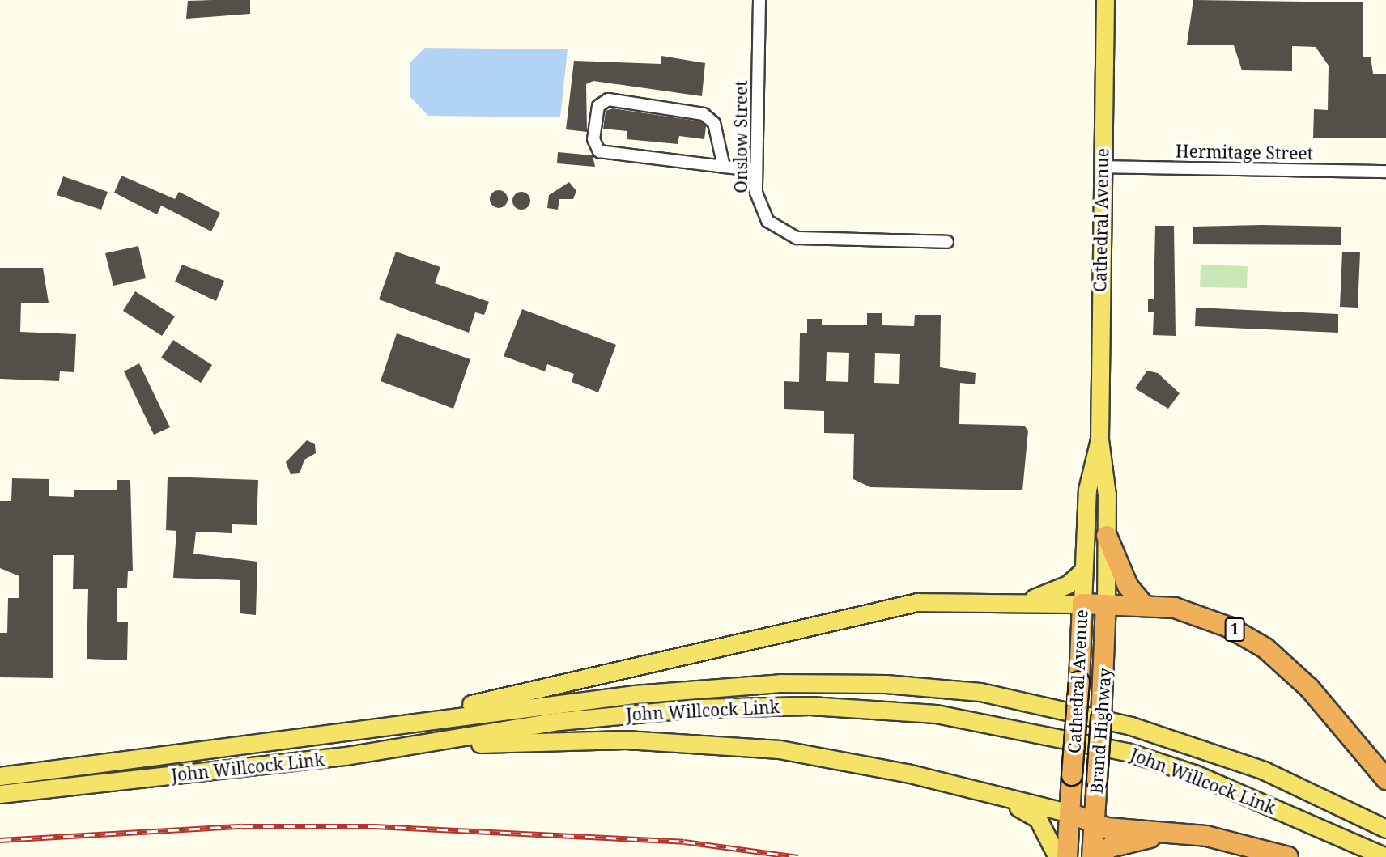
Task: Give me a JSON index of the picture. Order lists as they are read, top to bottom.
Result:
{
  "streets": {
    "highway": ["Cathedral Avenue", "1", "Brand Highway"],
    "main road": ["John Willcock Link"],
    "street": ["Onslow Street", "Hermitage Street"]
  },
  "crossings": [
    ["Hermitage Street", "Cathedral Avenue"],
    ["Cathedral Avenue", "1"],
    ["Cathedral Avenue", "Brand Highway"],
    ["1", "Brand Highway"]
  ]
}
